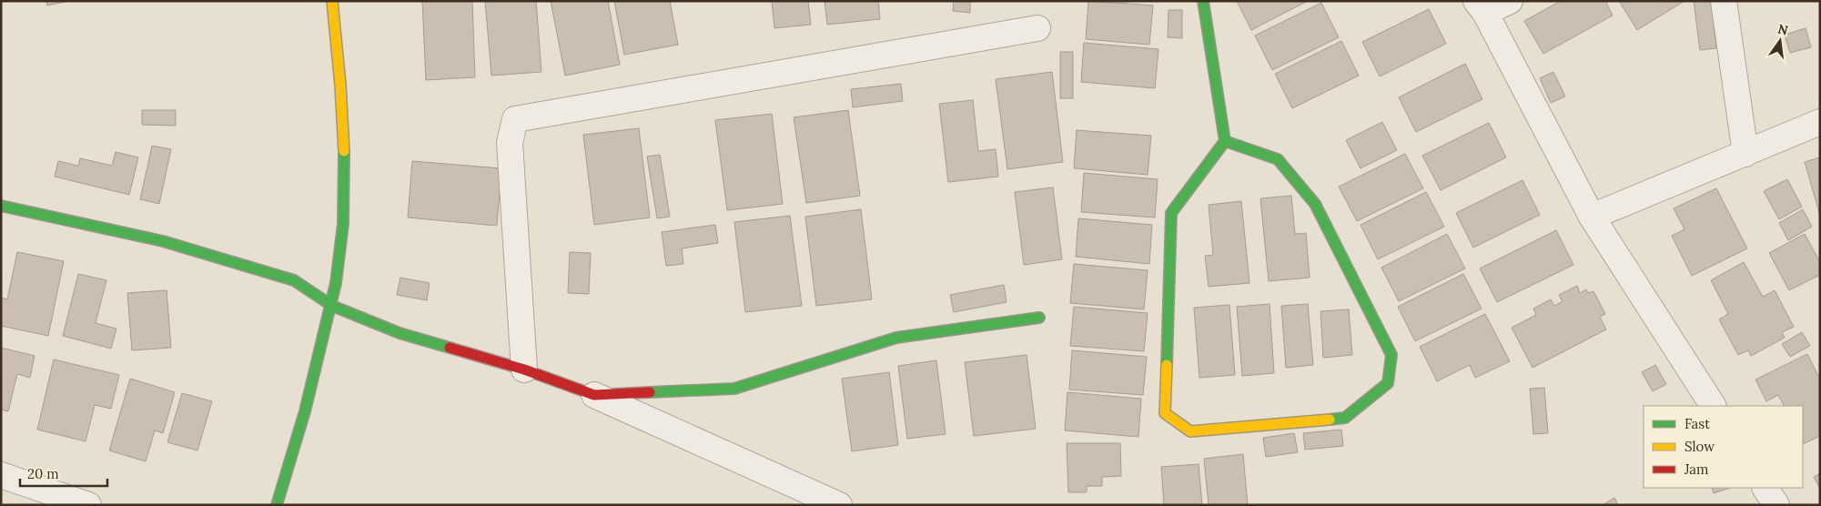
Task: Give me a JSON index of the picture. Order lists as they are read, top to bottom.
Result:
{
  "legend": ["Fast", "Slow", "Jam"],
  "scale_bar": "20 m",
  "north": "top"
}
